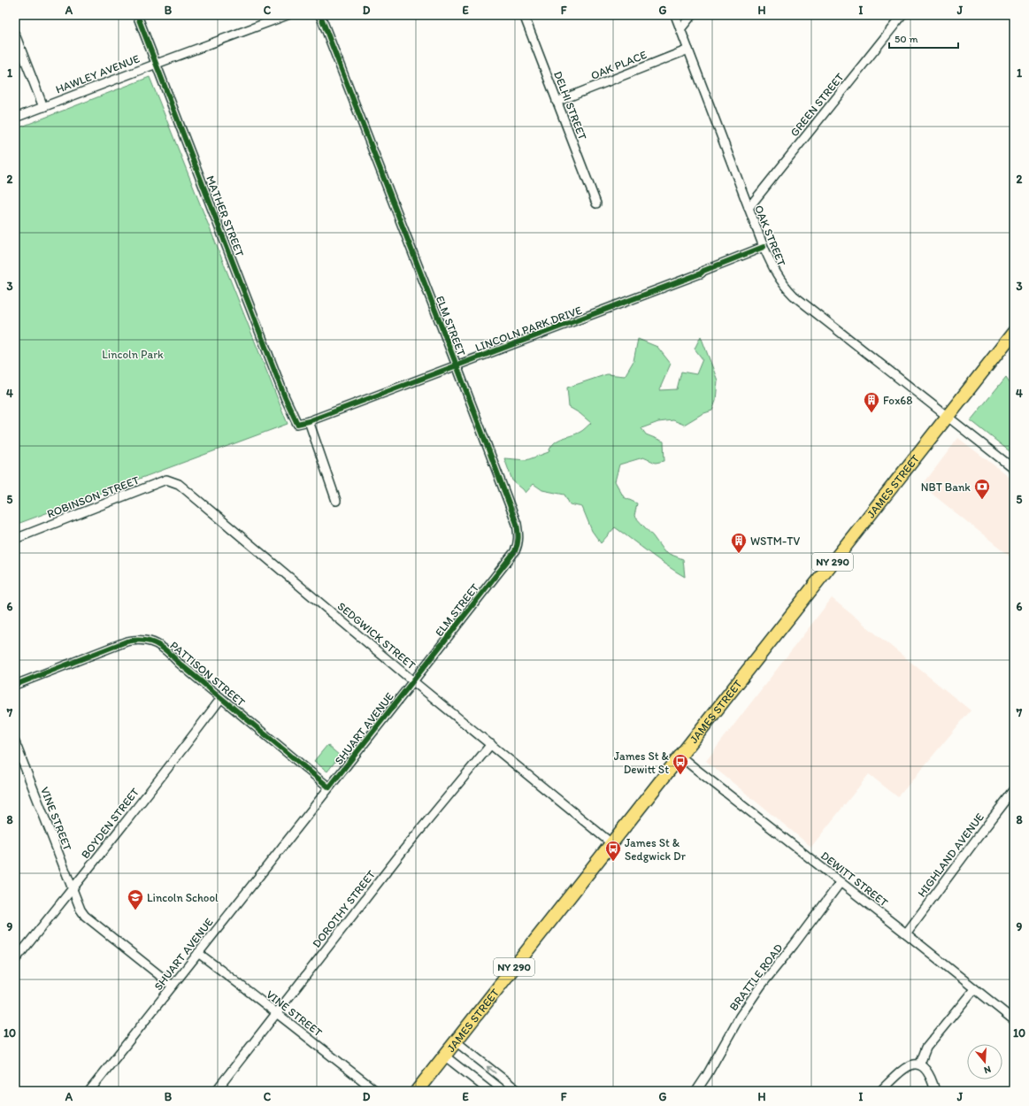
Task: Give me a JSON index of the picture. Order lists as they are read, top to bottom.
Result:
{
  "streets": {
    "main road": ["JAMES STREET", "NY 290"],
    "street": [
      "OAK PLACE",
      "HAWLEY AVENUE",
      "GREEN STREET",
      "DELHI STREET",
      "MATHER STREET",
      "OAK STREET",
      "ELM STREET",
      "LINCOLN PARK DRIVE",
      "ROBINSON STREET",
      "SEDGWICK STREET",
      "PATTISON STREET",
      "SHUART AVENUE",
      "VINE STREET",
      "BOYDEN STREET",
      "HIGHLAND AVENUE",
      "DEWITT STREET",
      "DOROTHY STREET",
      "BRATTLE ROAD"
    ]
  },
  "crossings": [
    ["OAK PLACE", "DELHI STREET"],
    ["OAK PLACE", "OAK STREET"],
    ["HAWLEY AVENUE", "MATHER STREET"],
    ["GREEN STREET", "OAK STREET"],
    ["MATHER STREET", "LINCOLN PARK DRIVE"],
    ["OAK STREET", "LINCOLN PARK DRIVE"],
    ["OAK STREET", "JAMES STREET"],
    ["ELM STREET", "LINCOLN PARK DRIVE"],
    ["ELM STREET", "SEDGWICK STREET"],
    ["ELM STREET", "SHUART AVENUE"],
    ["JAMES STREET", "SEDGWICK STREET"],
    ["JAMES STREET", "DEWITT STREET"],
    ["ROBINSON STREET", "SEDGWICK STREET"],
    ["SEDGWICK STREET", "SHUART AVENUE"],
    ["SEDGWICK STREET", "DOROTHY STREET"],
    ["PATTISON STREET", "SHUART AVENUE"],
    ["PATTISON STREET", "BOYDEN STREET"],
    ["SHUART AVENUE", "VINE STREET"],
    ["VINE STREET", "BOYDEN STREET"],
    ["VINE STREET", "DOROTHY STREET"],
    ["HIGHLAND AVENUE", "DEWITT STREET"],
    ["DEWITT STREET", "BRATTLE ROAD"]
  ],
  "parks": ["Lincoln Park"],
  "places": {
    "building": ["Fox68", "WSTM-TV"],
    "bank": ["NBT Bank"],
    "bus stop": ["James St & Dewitt St", "James St & Sedgwick Dr"],
    "school or university": ["Lincoln School"]
  },
  "scale_bar": "50 m",
  "north": "bottom",
  "grid": {
    "columns": [
      "A",
      "B",
      "C",
      "D",
      "E",
      "F",
      "G",
      "H",
      "I",
      "J"
    ],
    "rows": [
      "1",
      "2",
      "3",
      "4",
      "5",
      "6",
      "7",
      "8",
      "9",
      "10"
    ]
  }
}
